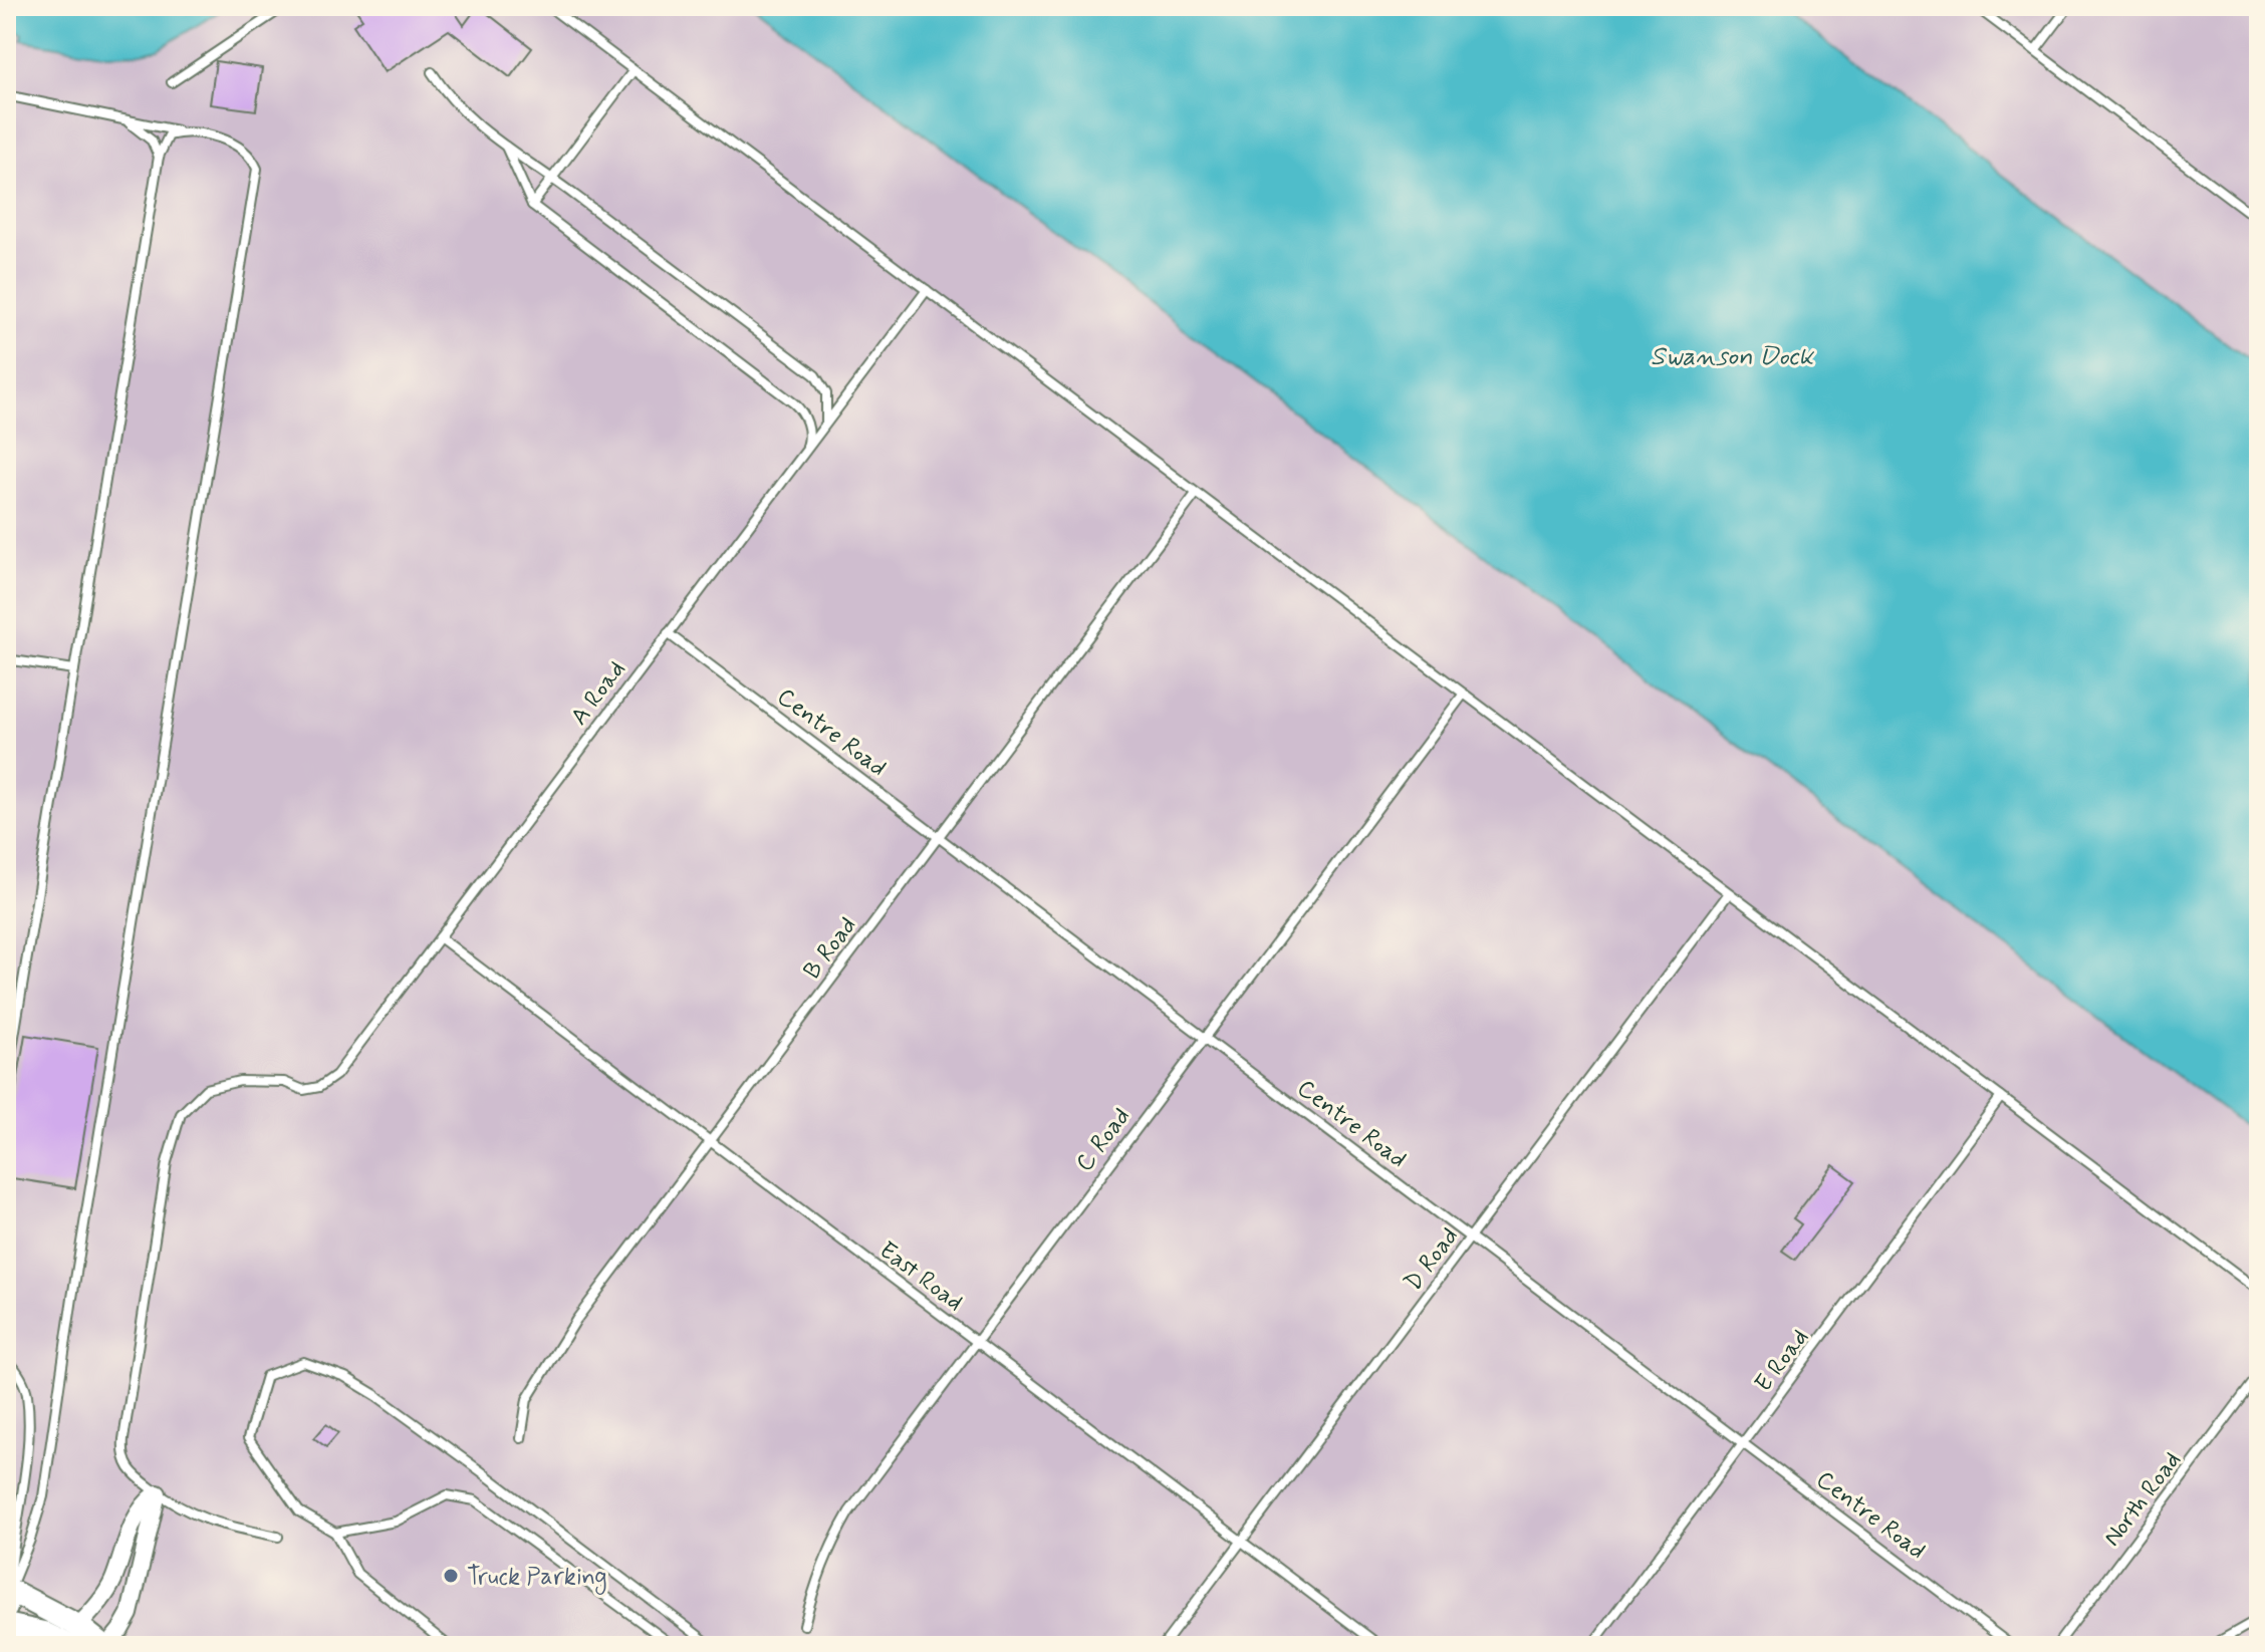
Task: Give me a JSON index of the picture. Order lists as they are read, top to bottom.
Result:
{
  "streets": {
    "lane": [
      "A Road",
      "Centre Road",
      "B Road",
      "C Road",
      "D Road",
      "East Road",
      "E Road",
      "North Road"
    ]
  },
  "crossings": [
    ["A Road", "Centre Road"],
    ["A Road", "East Road"],
    ["Centre Road", "B Road"],
    ["Centre Road", "C Road"],
    ["Centre Road", "D Road"],
    ["Centre Road", "E Road"],
    ["B Road", "East Road"],
    ["C Road", "East Road"],
    ["D Road", "East Road"]
  ],
  "water": ["Swanson Dock"],
  "places": ["Truck Parking"]
}
